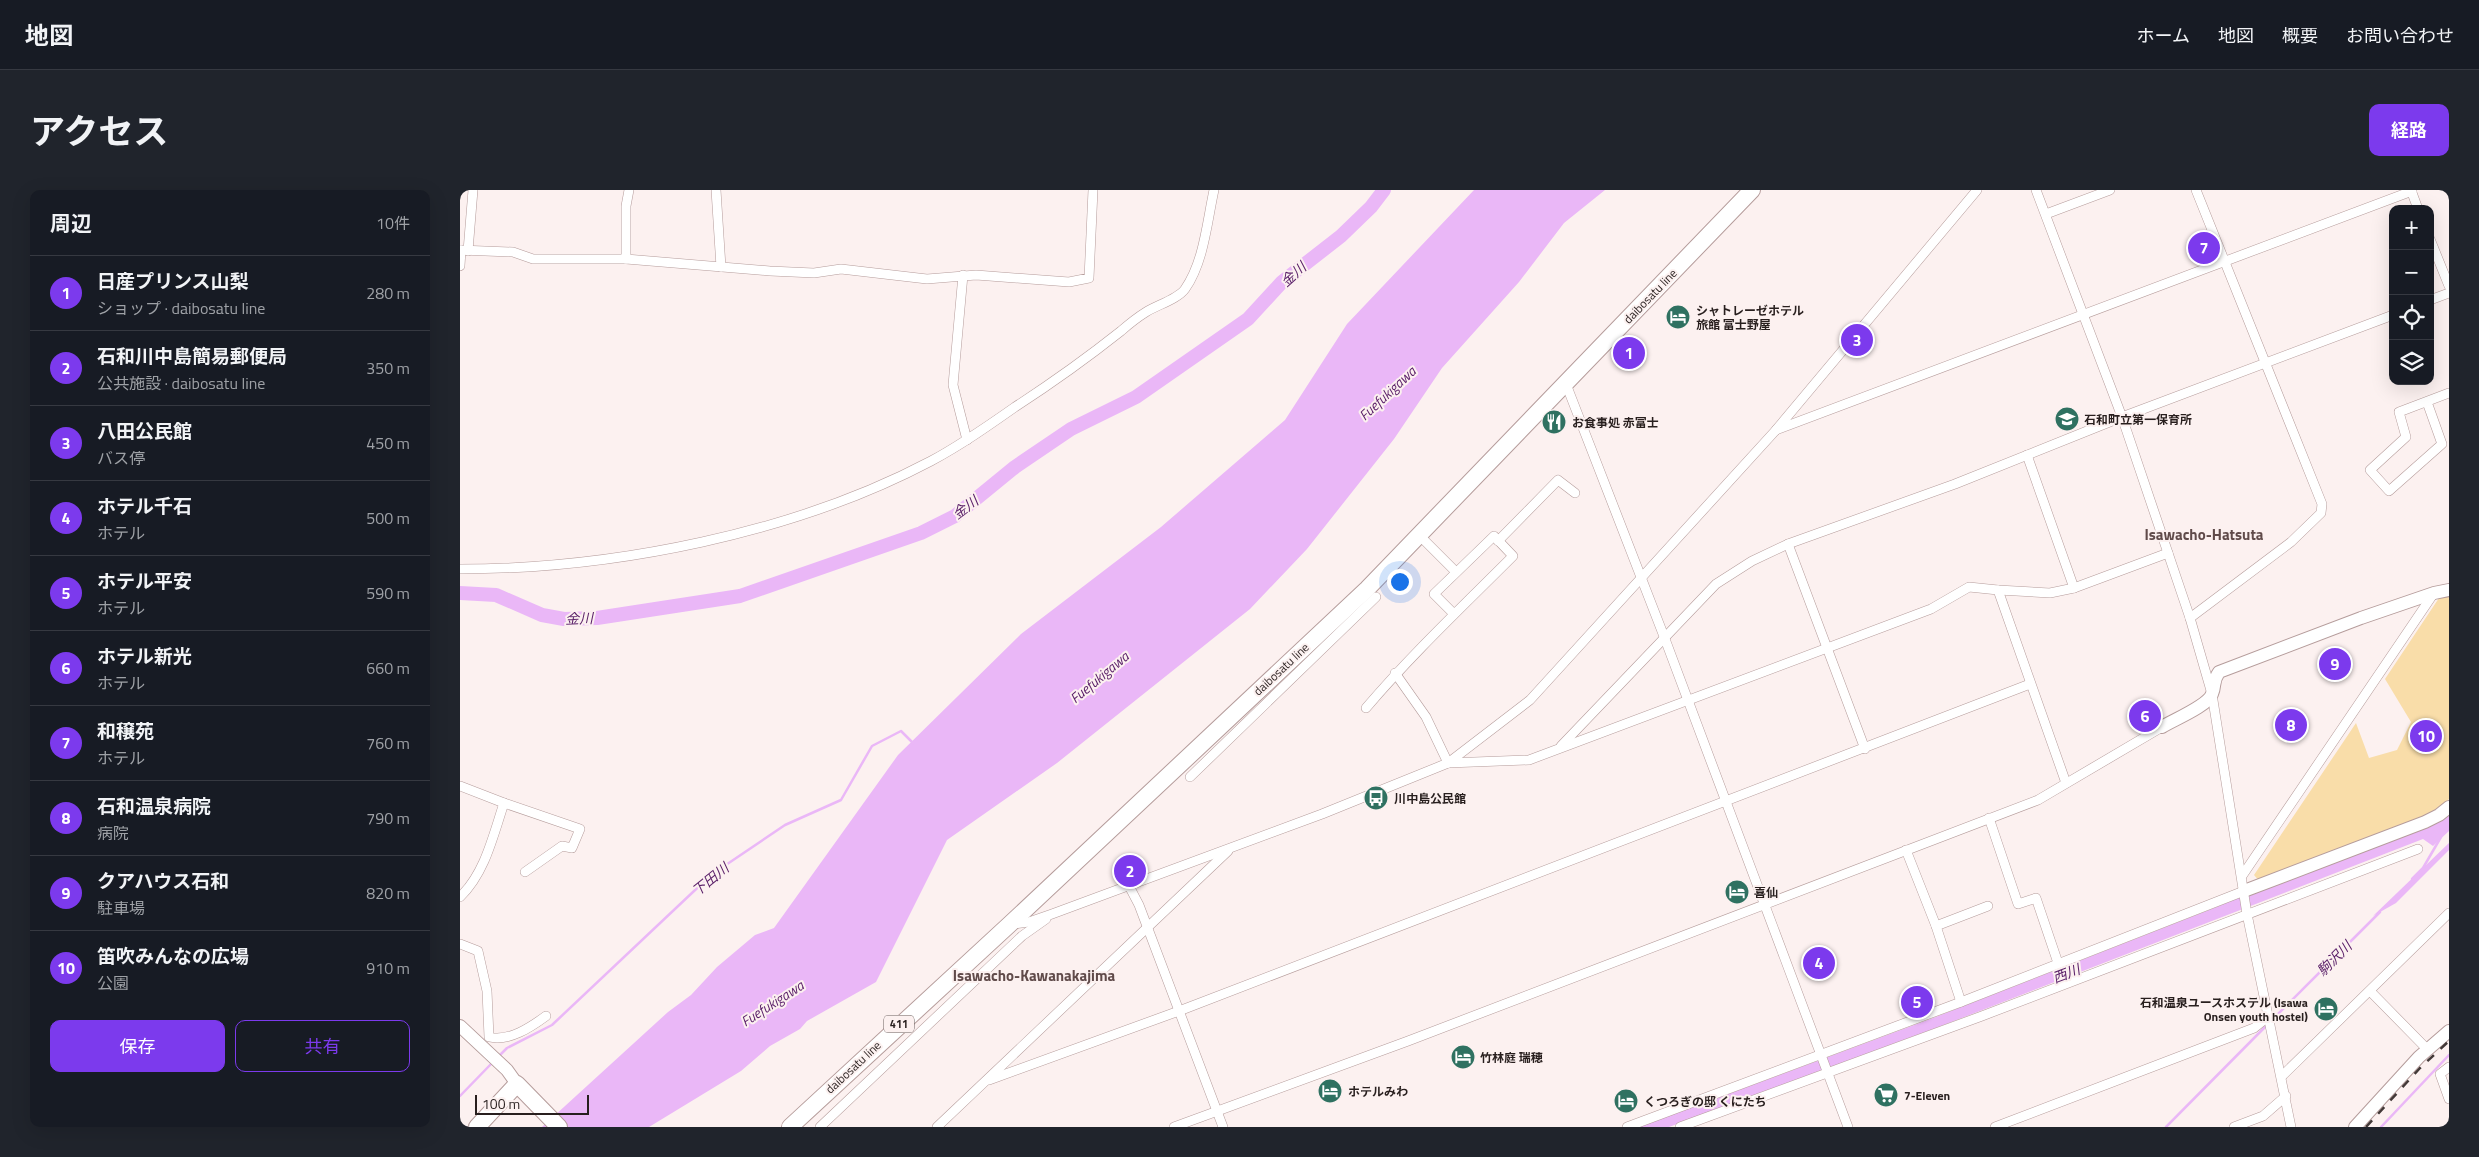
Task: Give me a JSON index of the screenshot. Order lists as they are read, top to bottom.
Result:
{
  "streets": {
    "highway": ["daibosatu line", "411"]
  },
  "districts": ["Isawacho-Hatsuta", "Isawacho-Kawanakajima"],
  "water": [
    "金川",
    "Fuefukigawa",
    "下田川",
    "駒沢川",
    "西川"
  ],
  "places": {
    "hotel": [
      "シャトレーゼホテル 旅館 富士野屋",
      "喜仙",
      "石和温泉ユースホステル (Isawa Onsen youth hostel)",
      "竹林庭 瑞穂",
      "ホテルみわ",
      "くつろぎの邸 くにたち"
    ],
    "school or university": ["石和町立第一保育所"],
    "restaurant": ["お食事処 赤富士"],
    "bus stop": ["川中島公民館"],
    "supermarket": ["7-Eleven"]
  },
  "scale_bar": "100 m",
  "page": {
    "header": "地図",
    "nav": [
      "ホーム",
      "地図",
      "概要",
      "お問い合わせ"
    ],
    "title": "アクセス",
    "buttons": [
      "経路",
      ["保存", "共有"]
    ],
    "heading": ["周辺", "10件"],
    "map_buttons": ["+", "−"],
    "pins": [
      "7",
      "3",
      "1",
      "9",
      "6",
      "8",
      "10",
      "2",
      "4",
      "5"
    ],
    "list": [
      {
        "mark": "1",
        "name": "日産プリンス山梨",
        "note": "ショップ · daibosatu line",
        "value": "280 m"
      },
      {
        "mark": "2",
        "name": "石和川中島簡易郵便局",
        "note": "公共施設 · daibosatu line",
        "value": "350 m"
      },
      {
        "mark": "3",
        "name": "八田公民館",
        "note": "バス停",
        "value": "450 m"
      },
      {
        "mark": "4",
        "name": "ホテル千石",
        "note": "ホテル",
        "value": "500 m"
      },
      {
        "mark": "5",
        "name": "ホテル平安",
        "note": "ホテル",
        "value": "590 m"
      },
      {
        "mark": "6",
        "name": "ホテル新光",
        "note": "ホテル",
        "value": "660 m"
      },
      {
        "mark": "7",
        "name": "和穣苑",
        "note": "ホテル",
        "value": "760 m"
      },
      {
        "mark": "8",
        "name": "石和温泉病院",
        "note": "病院",
        "value": "790 m"
      },
      {
        "mark": "9",
        "name": "クアハウス石和",
        "note": "駐車場",
        "value": "820 m"
      },
      {
        "mark": "10",
        "name": "笛吹みんなの広場",
        "note": "公園",
        "value": "910 m"
      }
    ],
    "scale": "100 m"
  }
}
